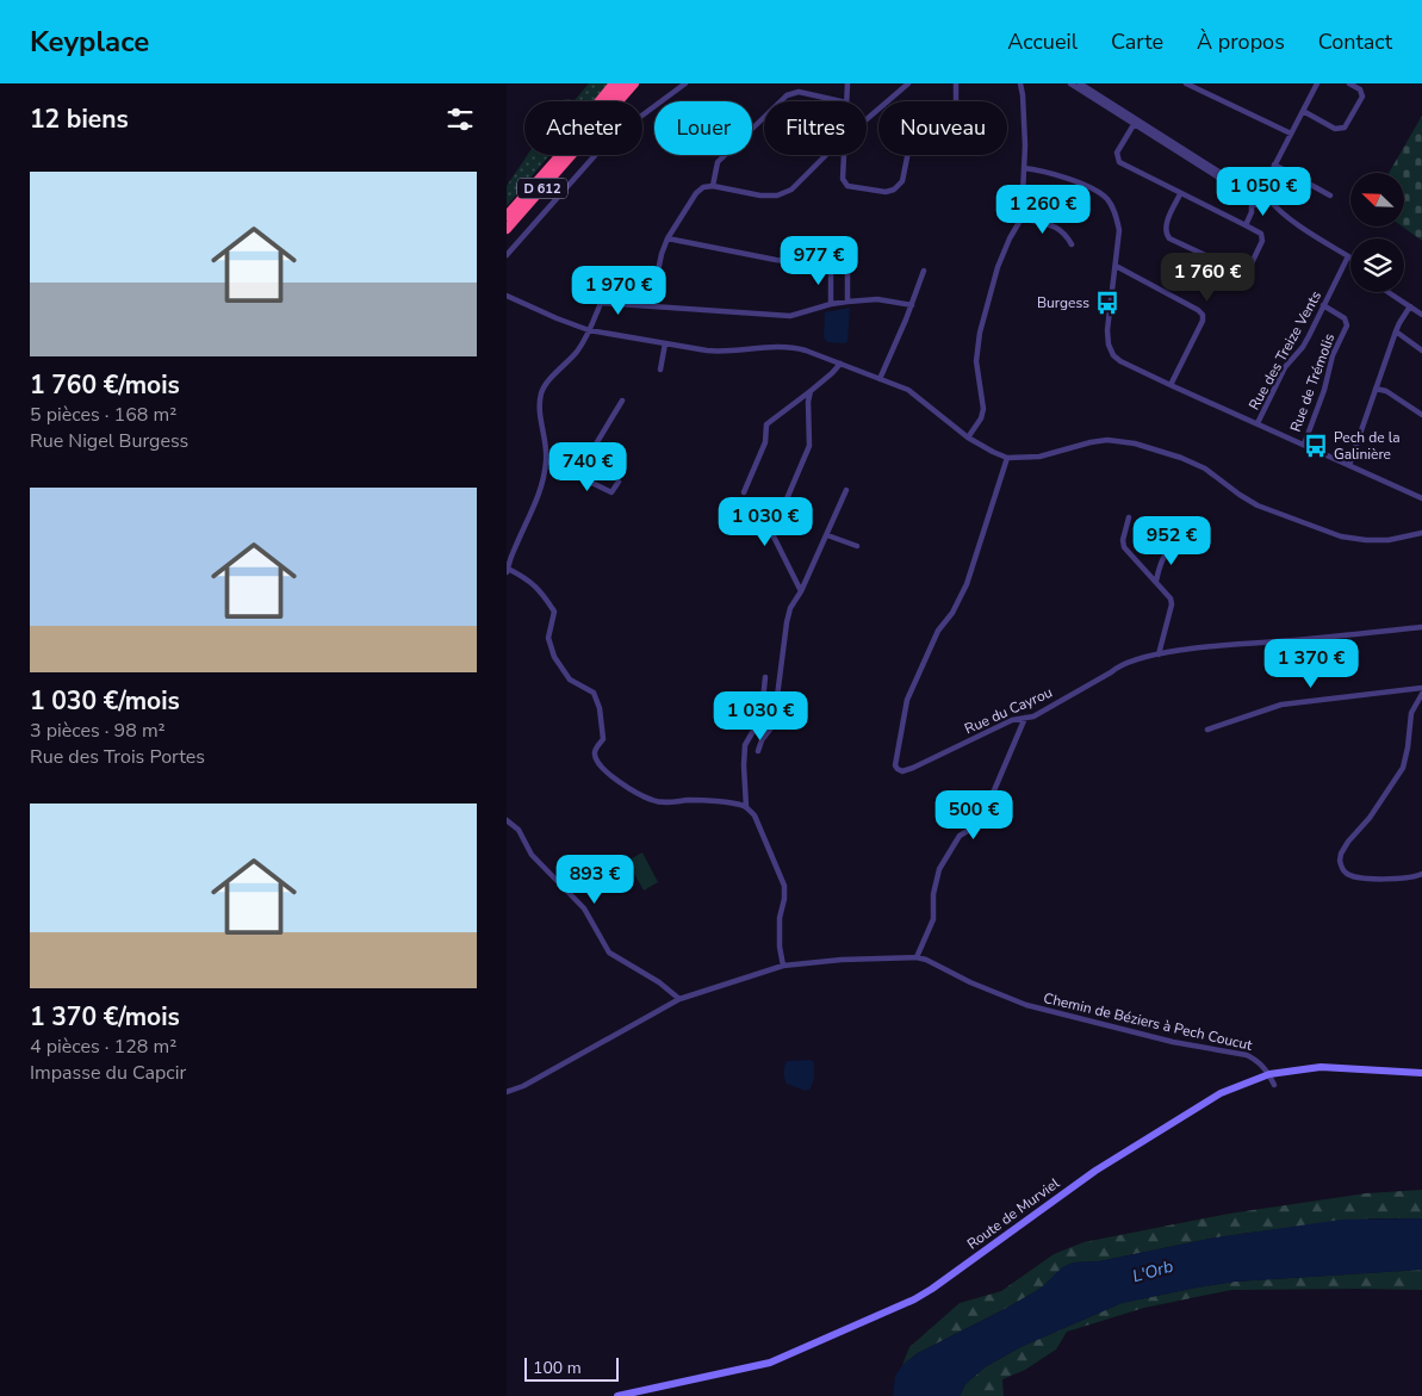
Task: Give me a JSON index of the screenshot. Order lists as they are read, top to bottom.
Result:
{
  "streets": {
    "highway": ["D 612"],
    "main road": ["Route de Murviel"],
    "street": [
      "Rue des Treize Vents",
      "Rue de Trémolis",
      "Rue du Cayrou",
      "Chemin de Béziers à Pech Coucut"
    ]
  },
  "crossings": [
    ["Rue des Treize Vents", "Rue de Trémolis"],
    ["Chemin de Béziers à Pech Coucut", "Route de Murviel"]
  ],
  "water": ["L'Orb"],
  "places": {
    "bus stop": ["Burgess", "Pech de la Galinière"]
  },
  "scale_bar": "100 m",
  "north": "top left",
  "page": {
    "header": "Keyplace",
    "nav": [
      "Accueil",
      "Carte",
      "À propos",
      "Contact"
    ],
    "heading": "12 biens",
    "chip": [
      "Acheter",
      "Louer",
      "Filtres",
      "Nouveau"
    ],
    "list": [
      {
        "name": "1 760 €/mois",
        "note": "5 pièces · 168 m² · Rue Nigel Burgess"
      },
      {
        "name": "1 030 €/mois",
        "note": "3 pièces · 98 m² · Rue des Trois Portes"
      },
      {
        "name": "1 370 €/mois",
        "note": "4 pièces · 128 m² · Impasse du Capcir"
      }
    ],
    "price": [
      "1 050 €",
      "1 260 €",
      "977 €",
      "1 760 €",
      "1 970 €",
      "740 €",
      "1 030 €",
      "952 €",
      "1 370 €",
      "1 030 €",
      "500 €",
      "893 €"
    ],
    "scale": "100 m"
  }
}
